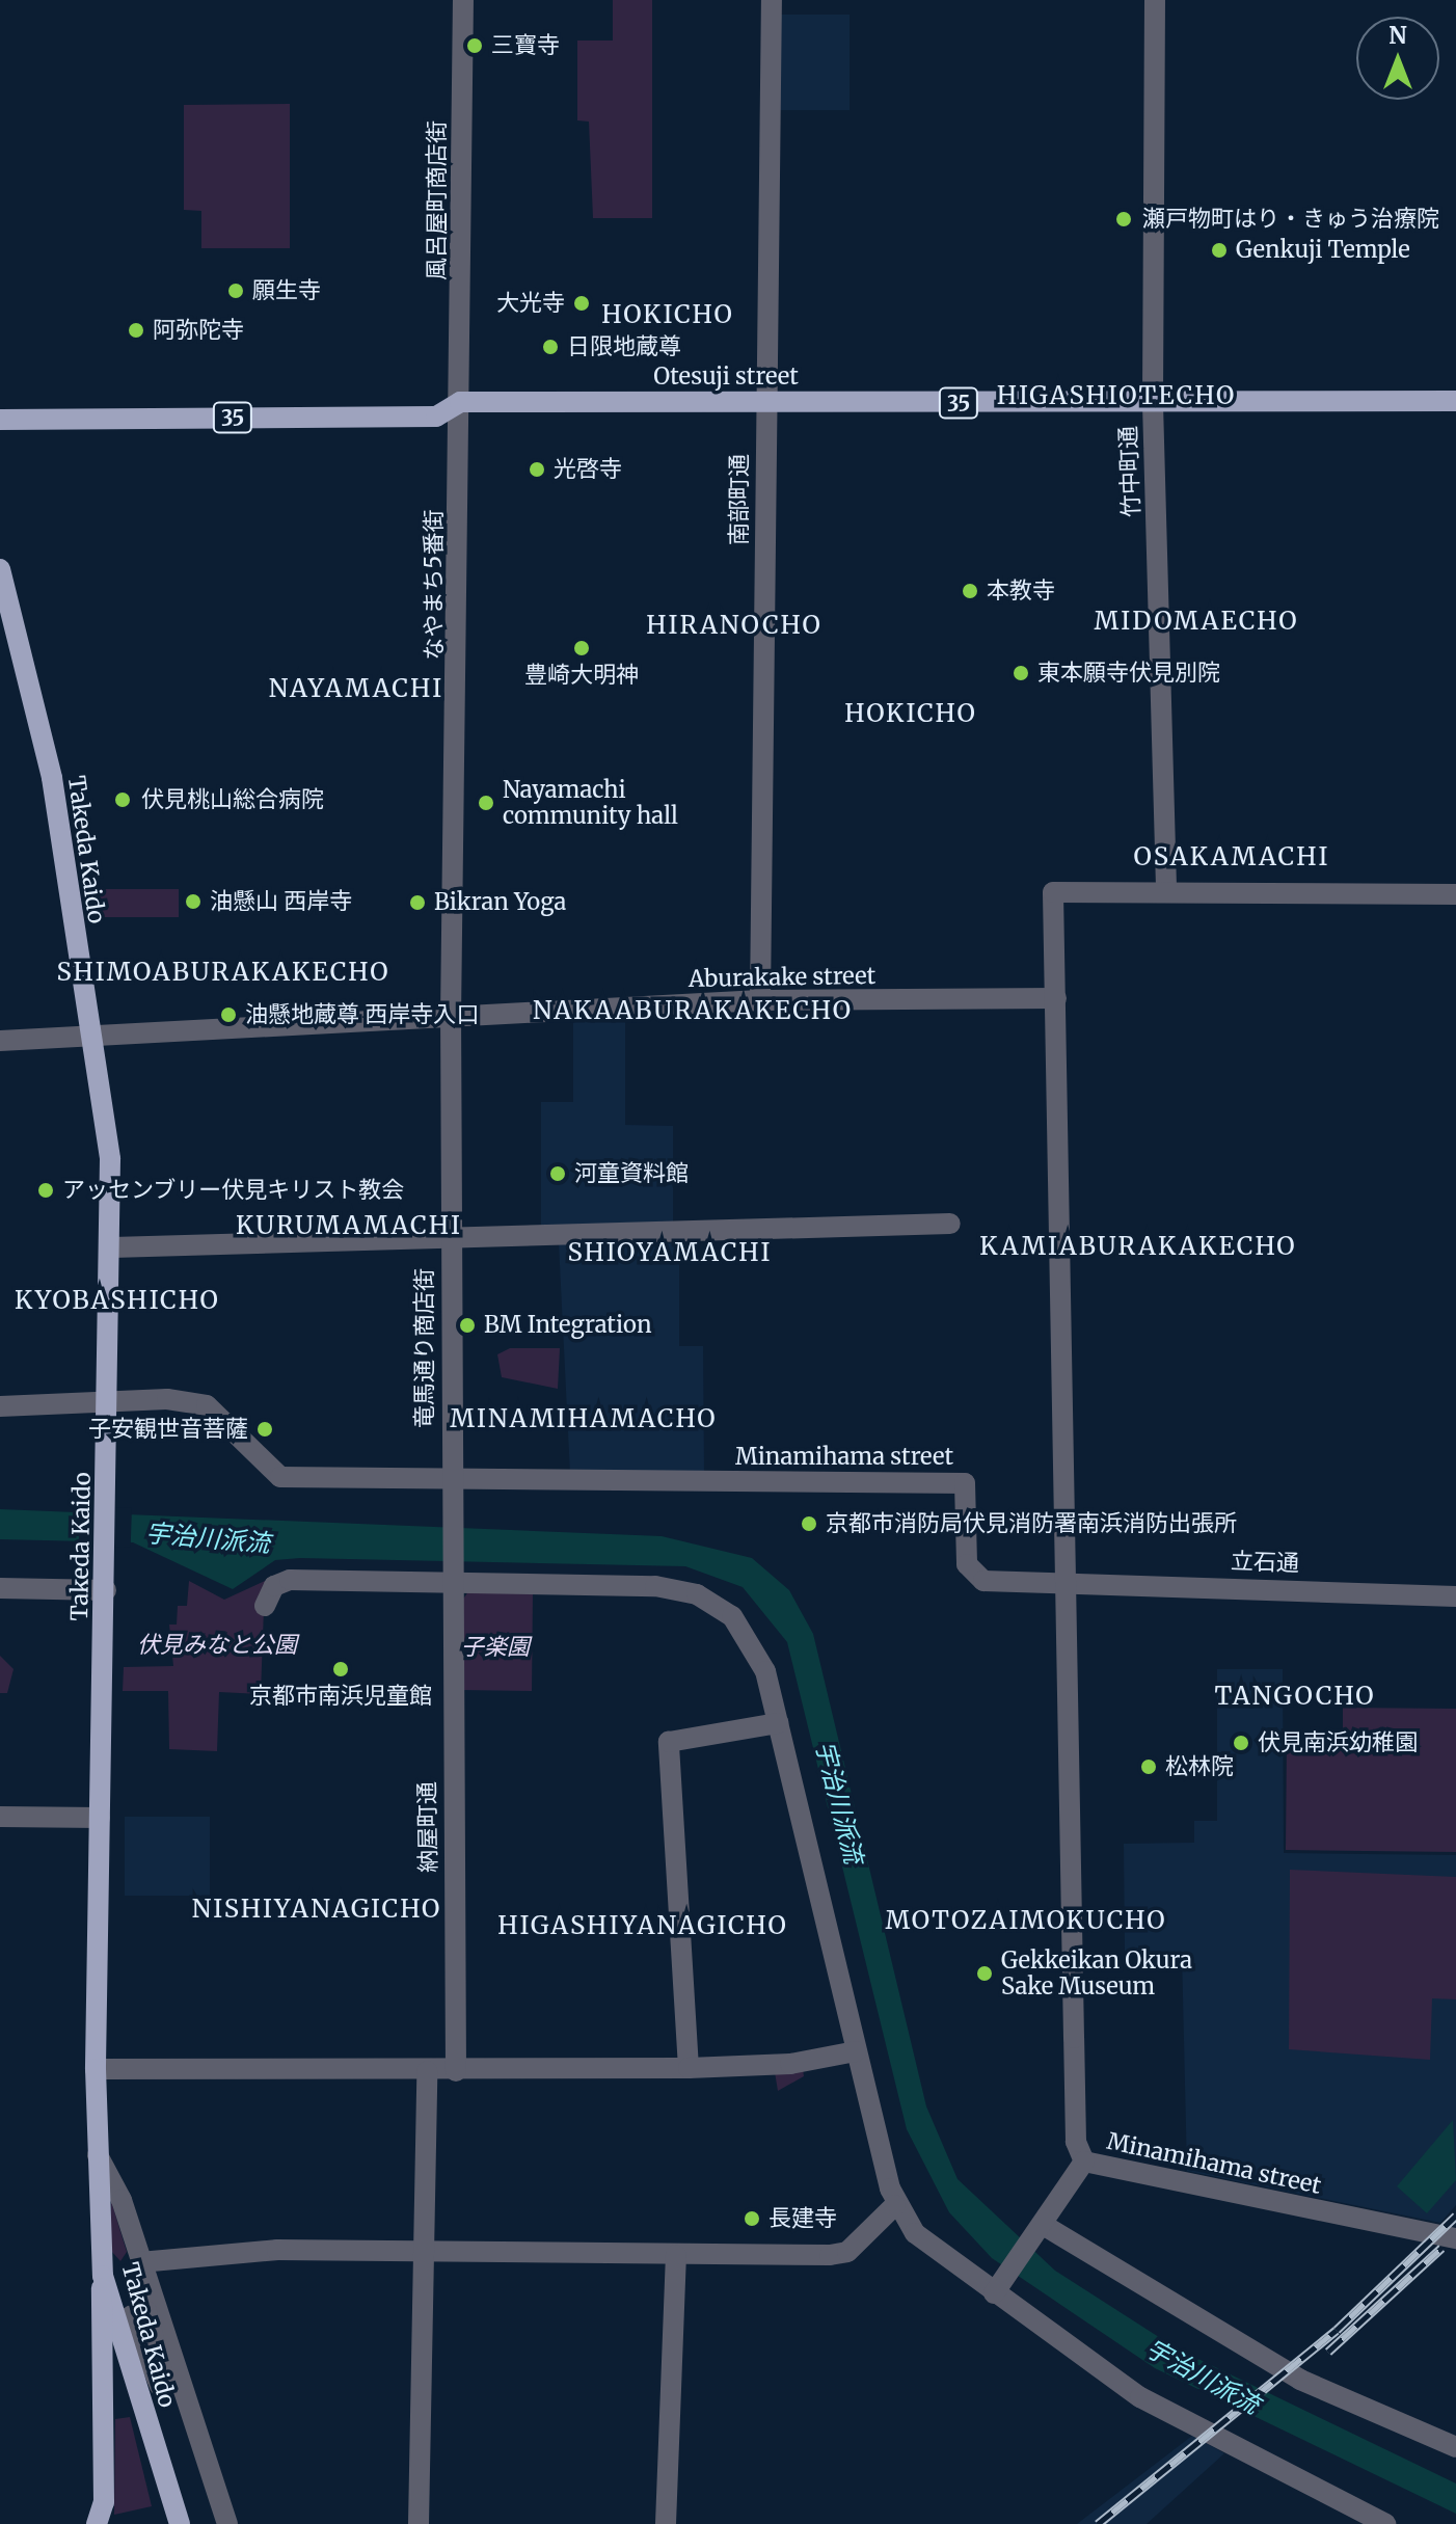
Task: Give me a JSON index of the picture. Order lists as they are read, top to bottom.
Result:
{
  "streets": {
    "main road": ["Otesuji street", "35", "Takeda Kaido"],
    "street": [
      "風呂屋町商店街",
      "竹中町通",
      "南部町通",
      "なやまち5番街",
      "Aburakake street",
      "竜馬通り商店街",
      "Minamihama street",
      "立石通",
      "納屋町通"
    ]
  },
  "crossings": [
    ["風呂屋町商店街", "Otesuji street"],
    ["風呂屋町商店街", "なやまち5番街"],
    ["Otesuji street", "竹中町通"],
    ["Otesuji street", "南部町通"],
    ["Otesuji street", "なやまち5番街"],
    ["南部町通", "Aburakake street"],
    ["なやまち5番街", "Aburakake street"],
    ["なやまち5番街", "竜馬通り商店街"],
    ["Takeda Kaido", "Aburakake street"],
    ["Takeda Kaido", "Minamihama street"],
    ["Aburakake street", "竜馬通り商店街"],
    ["竜馬通り商店街", "Minamihama street"],
    ["竜馬通り商店街", "納屋町通"],
    ["Minamihama street", "立石通"],
    ["Minamihama street", "納屋町通"]
  ],
  "districts": [
    "HOKICHO",
    "HIGASHIOTECHO",
    "MIDOMAECHO",
    "HIRANOCHO",
    "NAYAMACHI",
    "HOKICHO",
    "OSAKAMACHI",
    "SHIMOABURAKAKECHO",
    "NAKAABURAKAKECHO",
    "KURUMAMACHI",
    "KAMIABURAKAKECHO",
    "SHIOYAMACHI",
    "KYOBASHICHO",
    "MINAMIHAMACHO",
    "TANGOCHO",
    "NISHIYANAGICHO",
    "MOTOZAIMOKUCHO",
    "HIGASHIYANAGICHO"
  ],
  "water": ["宇治川派流"],
  "parks": ["伏見みなと公園", "子楽園"],
  "places": [
    "三寶寺",
    "瀬戸物町はり・きゅう治療院",
    "Genkuji Temple",
    "願生寺",
    "大光寺",
    "阿弥陀寺",
    "日限地蔵尊",
    "光啓寺",
    "本教寺",
    "豊崎大明神",
    "東本願寺伏見別院",
    "伏見桃山総合病院",
    "Nayamachi community hall",
    "油懸山 西岸寺",
    "Bikran Yoga",
    "油懸地蔵尊 西岸寺入口",
    "河童資料館",
    "アッセンブリー伏見キリスト教会",
    "BM Integration",
    "子安観世音菩薩",
    "京都市消防局伏見消防署南浜消防出張所",
    "京都市南浜児童館",
    "伏見南浜幼稚園",
    "松林院",
    "Gekkeikan Okura Sake Museum",
    "長建寺"
  ],
  "north": "top"
}
